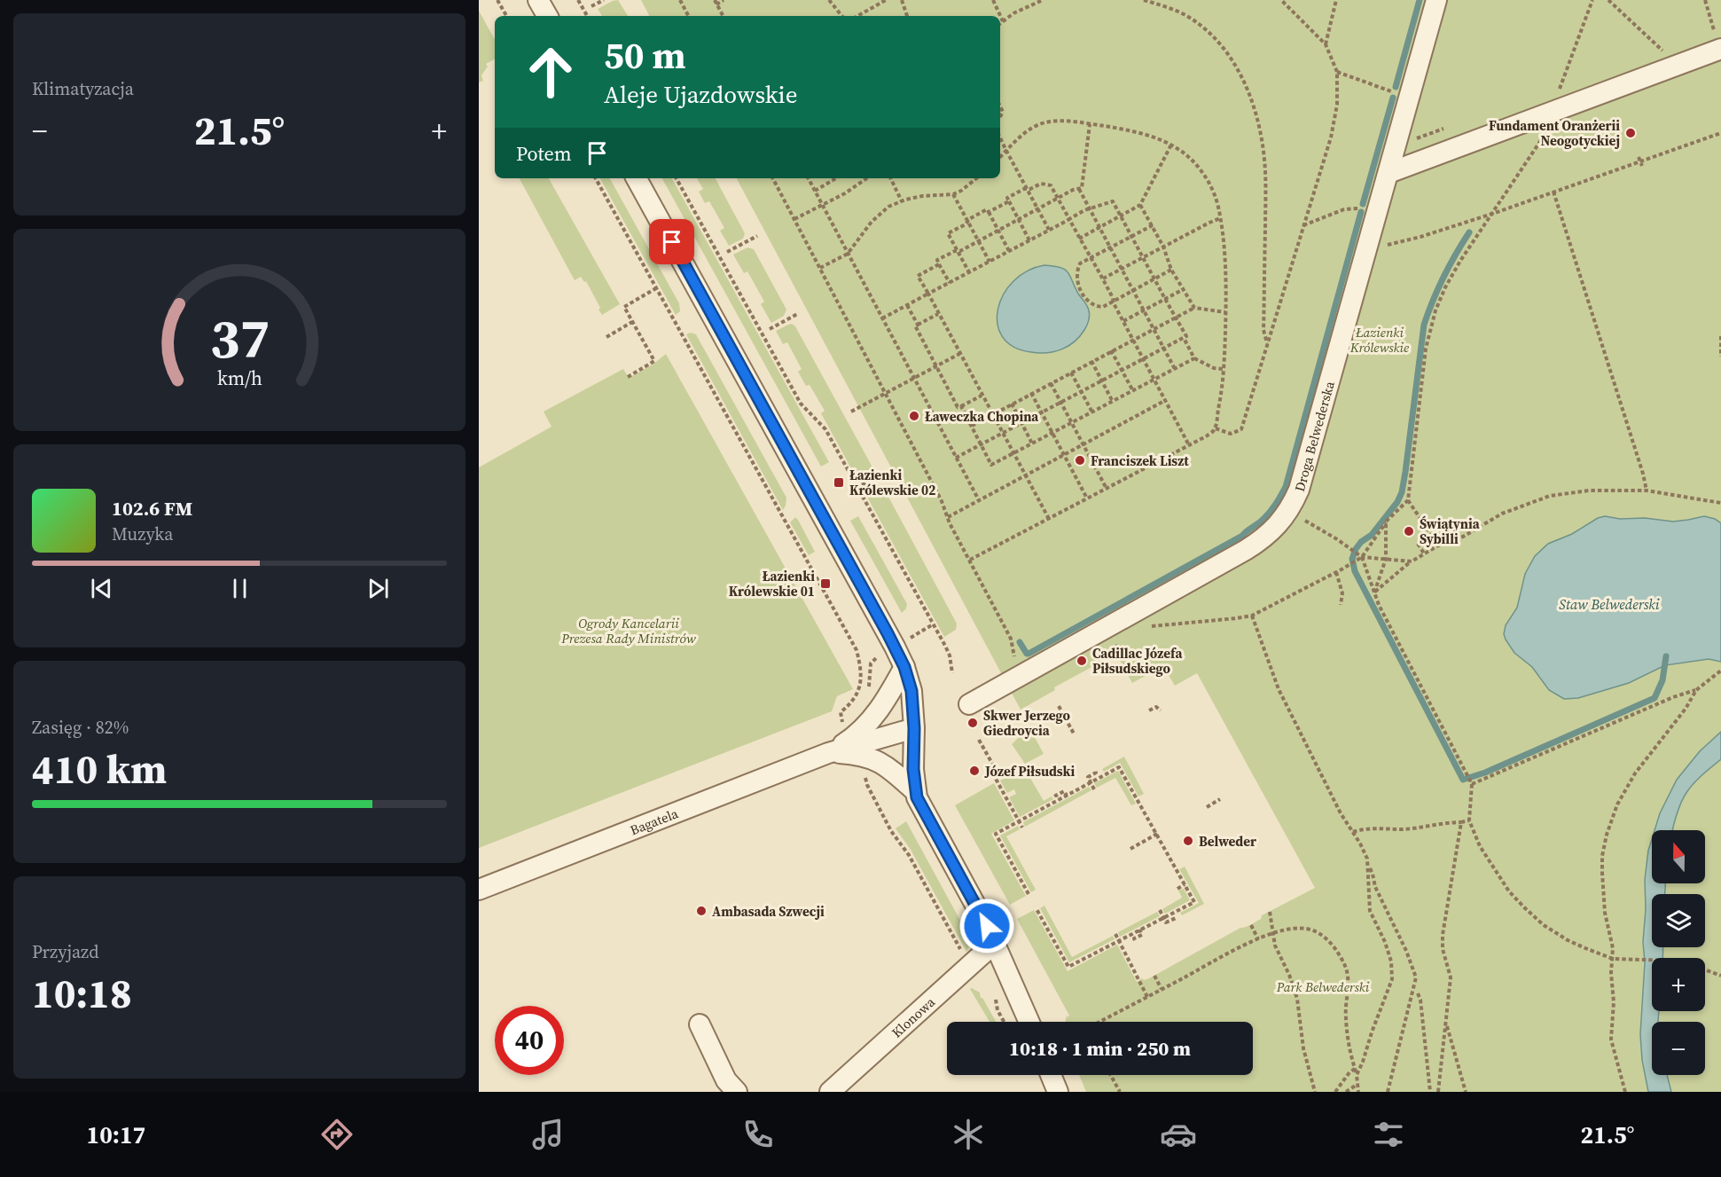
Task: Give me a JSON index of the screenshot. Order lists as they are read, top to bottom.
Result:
{
  "streets": {
    "street": ["Droga Belwederska", "Bagatela", "Klonowa"]
  },
  "water": ["Staw Belwederski"],
  "parks": ["Łazienki Królewskie", "Ogrody Kancelarii Prezesa Rady Ministrów", "Park Belwederski"],
  "places": {
    "other": [
      "Fundament Oranżerii Neogotyckiej",
      "Ławeczka Chopina",
      "Franciszek Liszt",
      "Świątynia Sybilli",
      "Cadillac Józefa Piłsudskiego",
      "Skwer Jerzego Giedroycia",
      "Józef Piłsudski",
      "Belweder",
      "Ambasada Szwecji"
    ],
    "transit": ["Łazienki Królewskie 02", "Łazienki Królewskie 01"]
  },
  "north": "top",
  "page": {
    "tile": [
      "Klimatyzacja",
      ["Zasięg · 82%", "410 km"],
      ["Przyjazd", "10:18"]
    ],
    "turn": ["50 m", "Aleje Ujazdowskie"],
    "heat": ["−", "21.5°", "+"],
    "then": "Potem",
    "song": ["102.6 FM", "Muzyka"],
    "map_buttons": ["+", "−"],
    "limit": "40",
    "trip": "10:18 · 1 min · 250 m",
    "tabs": ["10:17", "21.5°"],
    "gauge": ["37", "km/h"]
  }
}
